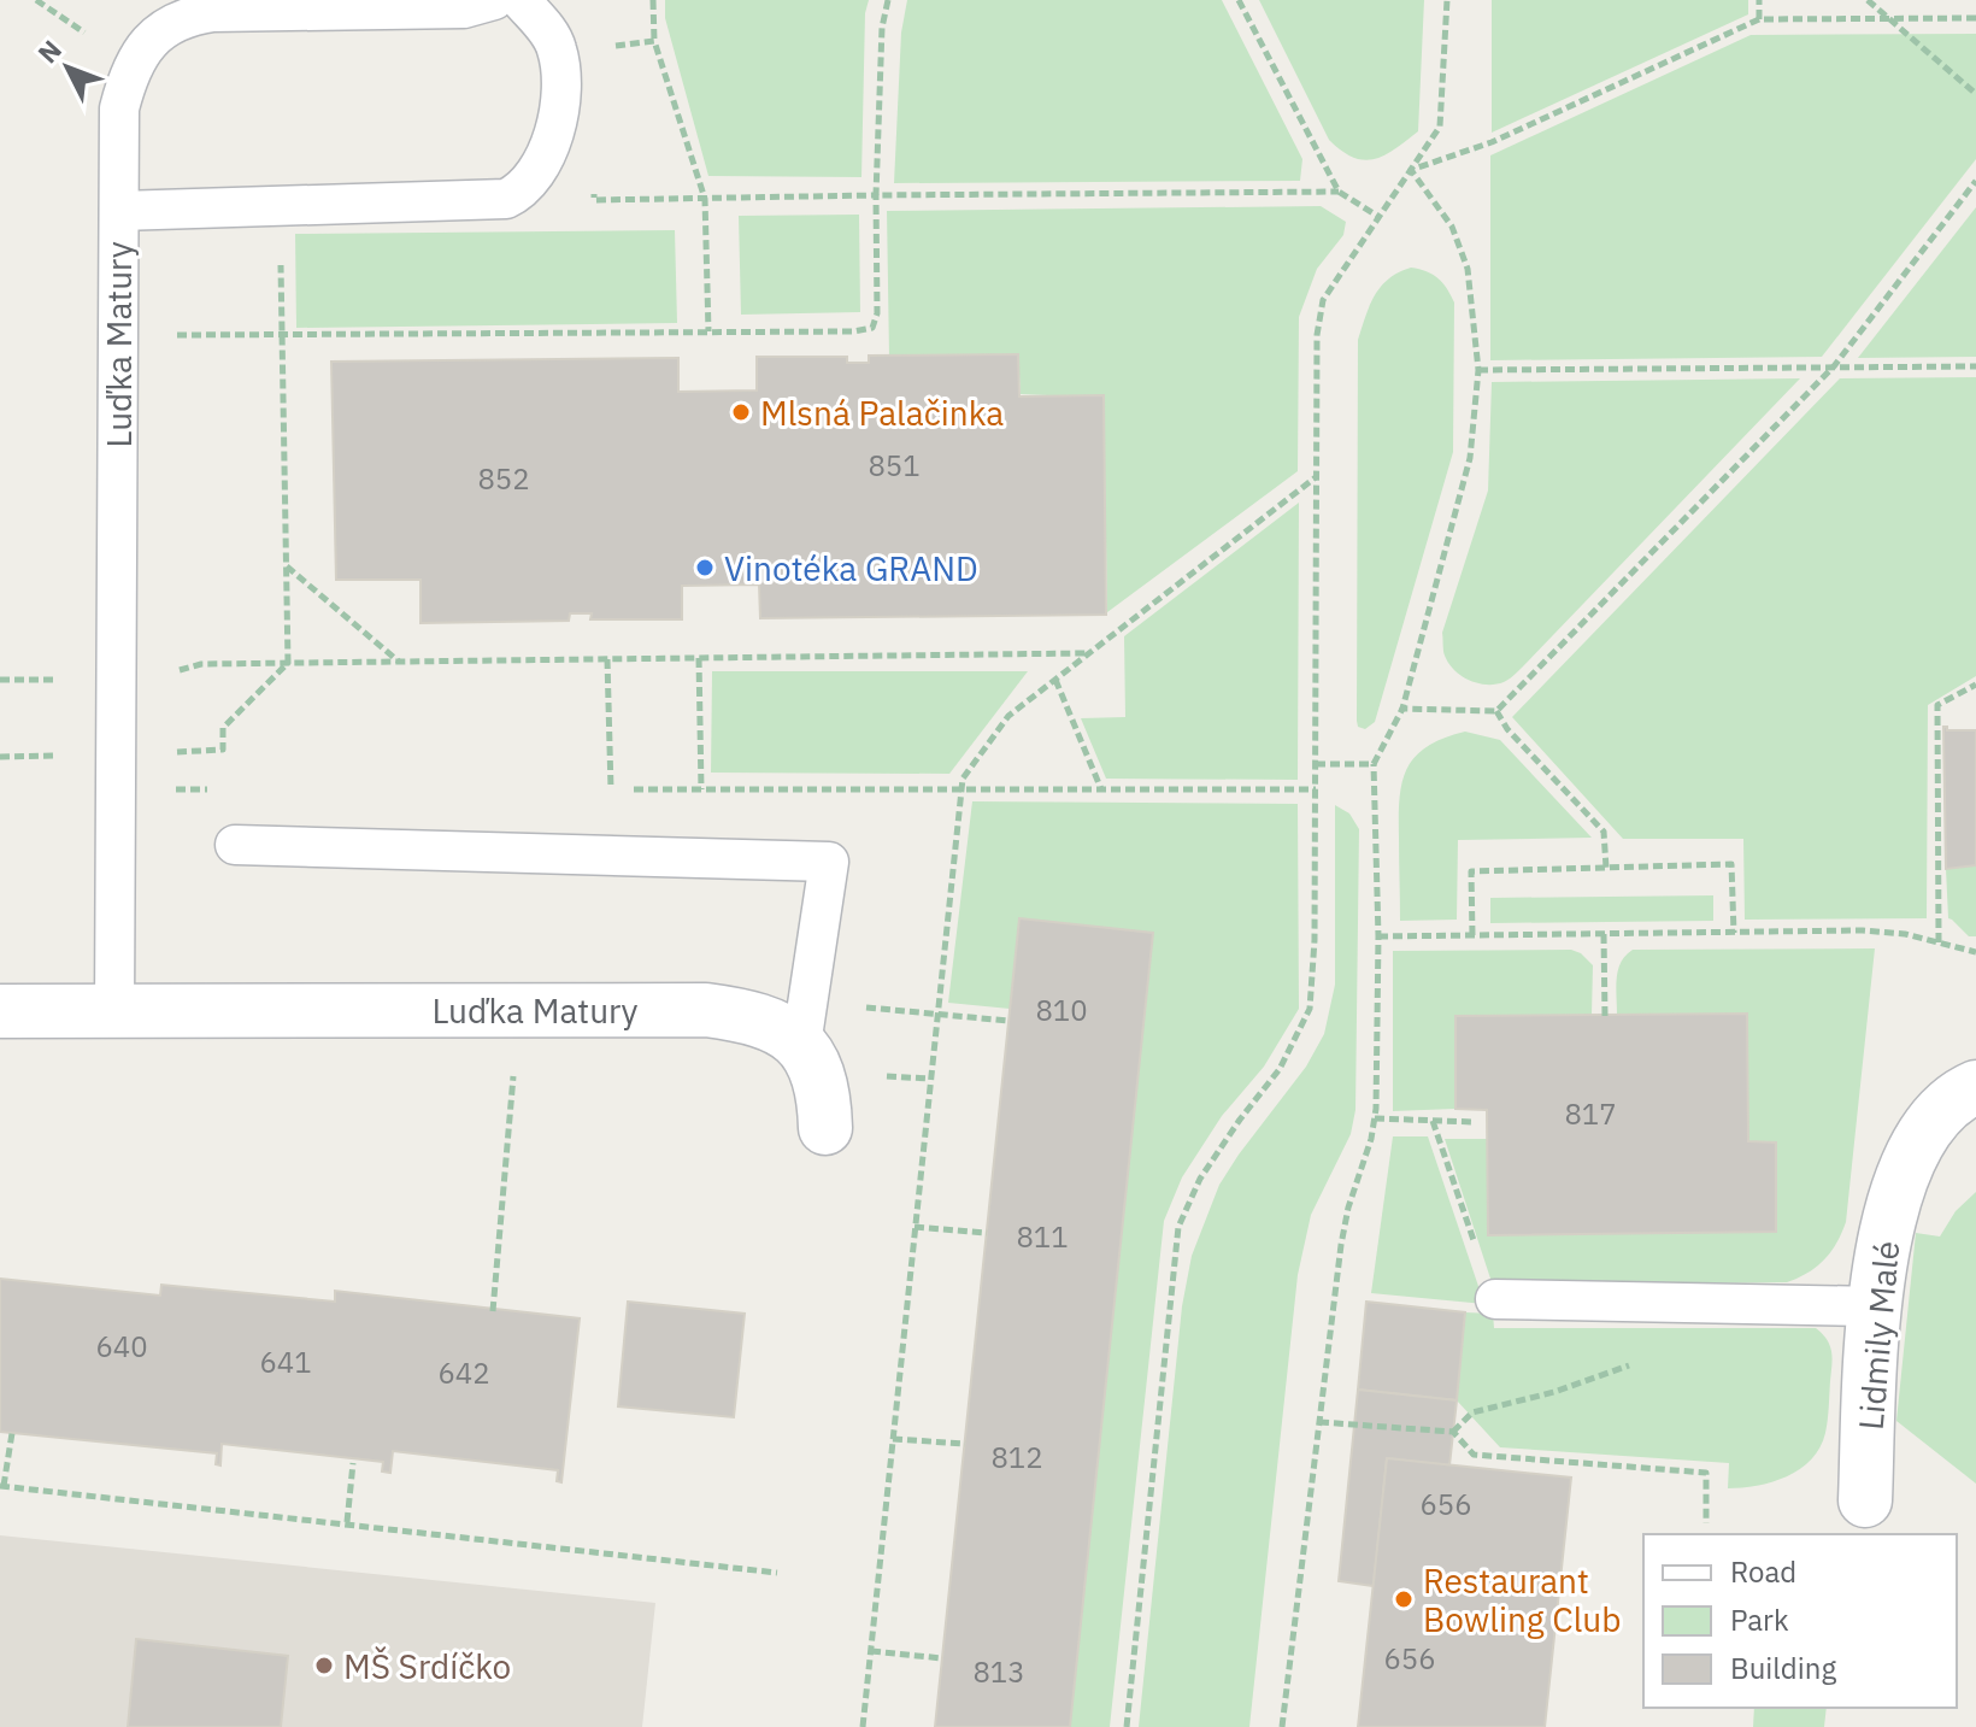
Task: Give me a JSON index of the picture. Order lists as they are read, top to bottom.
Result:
{
  "streets": {
    "street": ["Luďka Matury", "Lidmily Malé"]
  },
  "places": [
    "Mlsná Palačinka",
    "Vinotéka GRAND",
    "Restaurant Bowling Club",
    "MŠ Srdíčko"
  ],
  "house_numbers": [
    "851",
    "852",
    "810",
    "817",
    "811",
    "640",
    "641",
    "642",
    "812",
    "656",
    "656",
    "813"
  ],
  "legend": ["Road", "Park", "Building"],
  "north": "top left"
}
